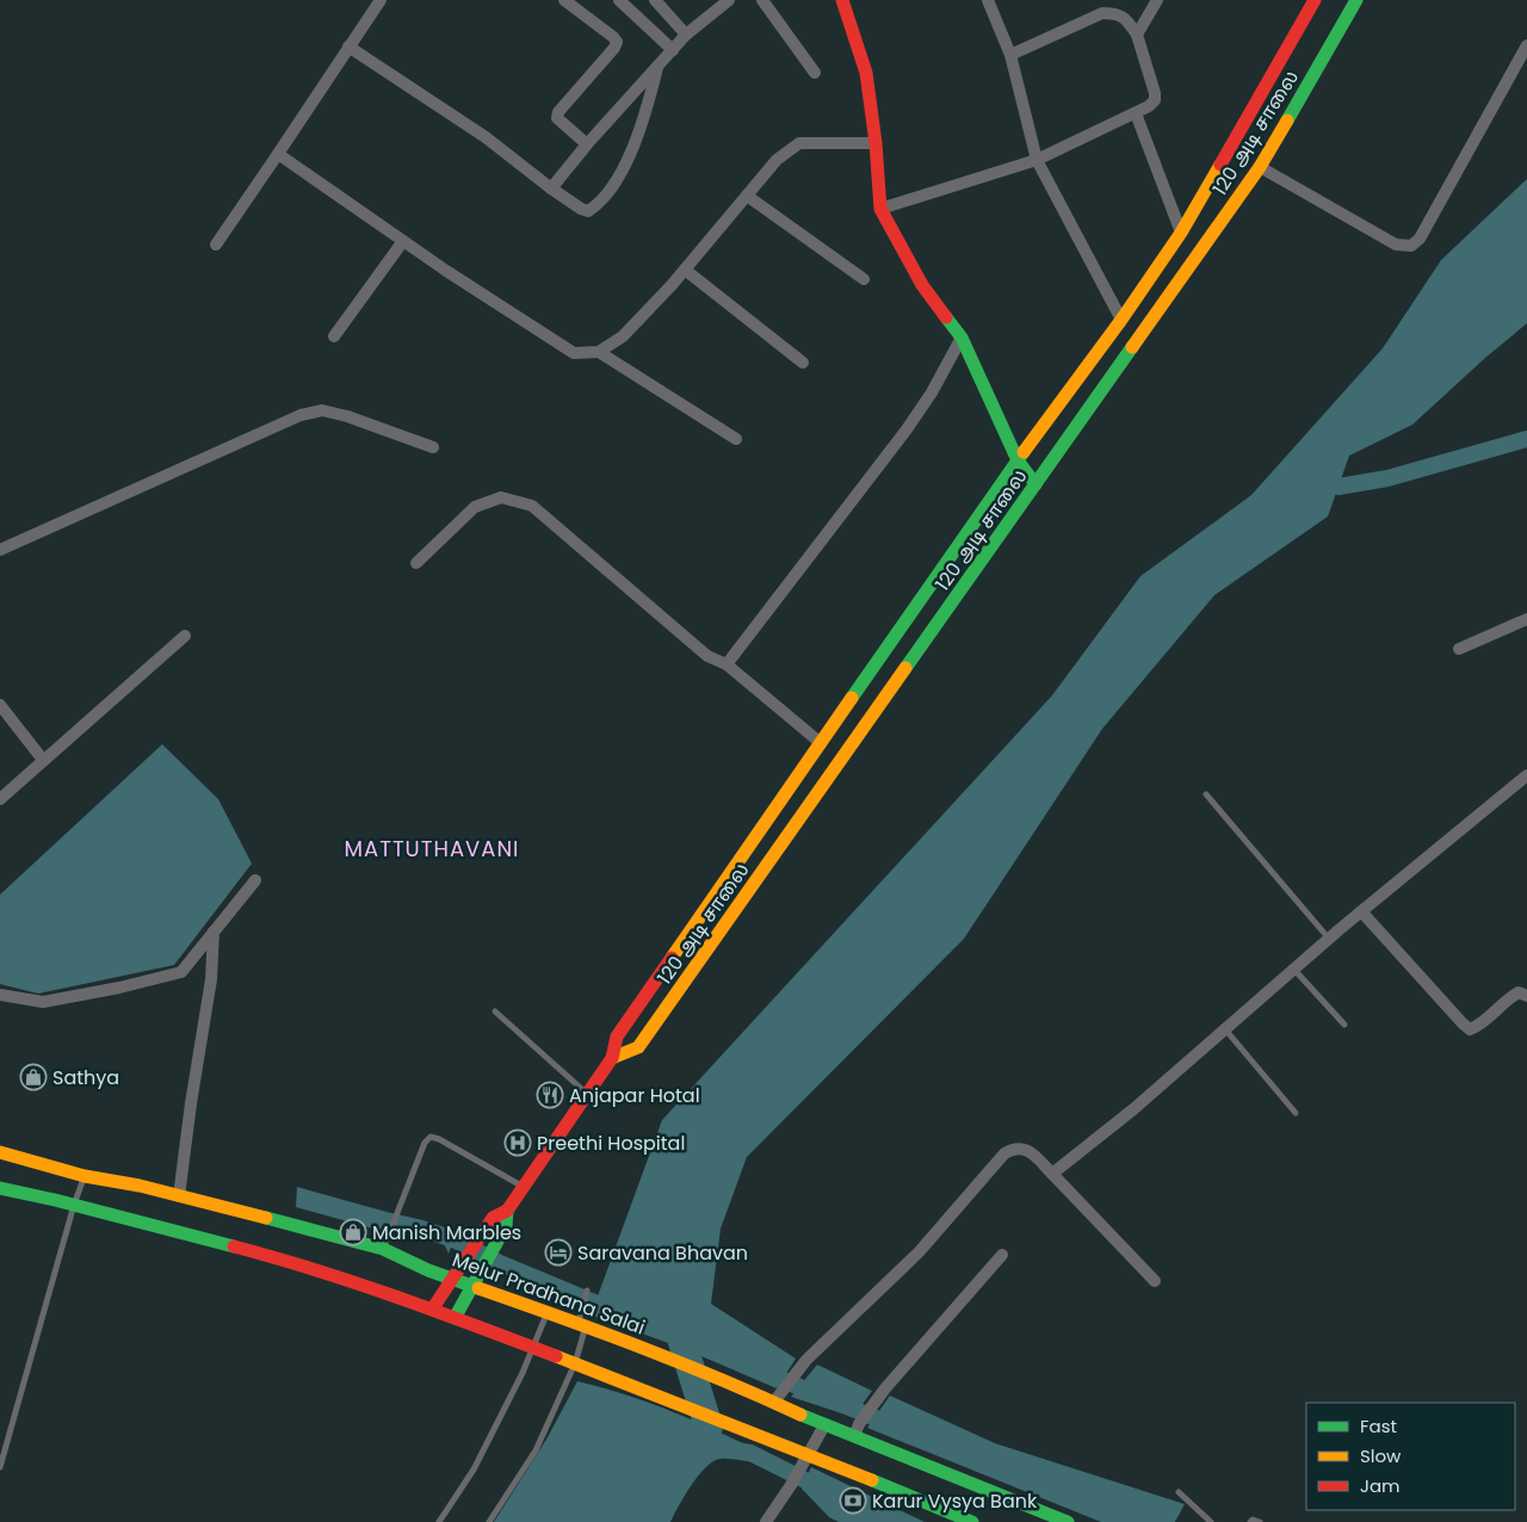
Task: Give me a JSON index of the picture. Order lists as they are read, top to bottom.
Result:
{
  "streets": {
    "main road": ["120 அடி சாலை", "Melur Pradhana Salai"]
  },
  "crossings": [
    ["120 அடி சாலை", "Melur Pradhana Salai"]
  ],
  "districts": ["MATTUTHAVANI"],
  "places": {
    "shop": ["Sathya", "Manish Marbles"],
    "restaurant": ["Anjapar Hotal"],
    "hospital": ["Preethi Hospital"],
    "hotel": ["Saravana Bhavan"],
    "bank": ["Karur Vysya Bank"]
  },
  "legend": ["Fast", "Slow", "Jam"]
}
